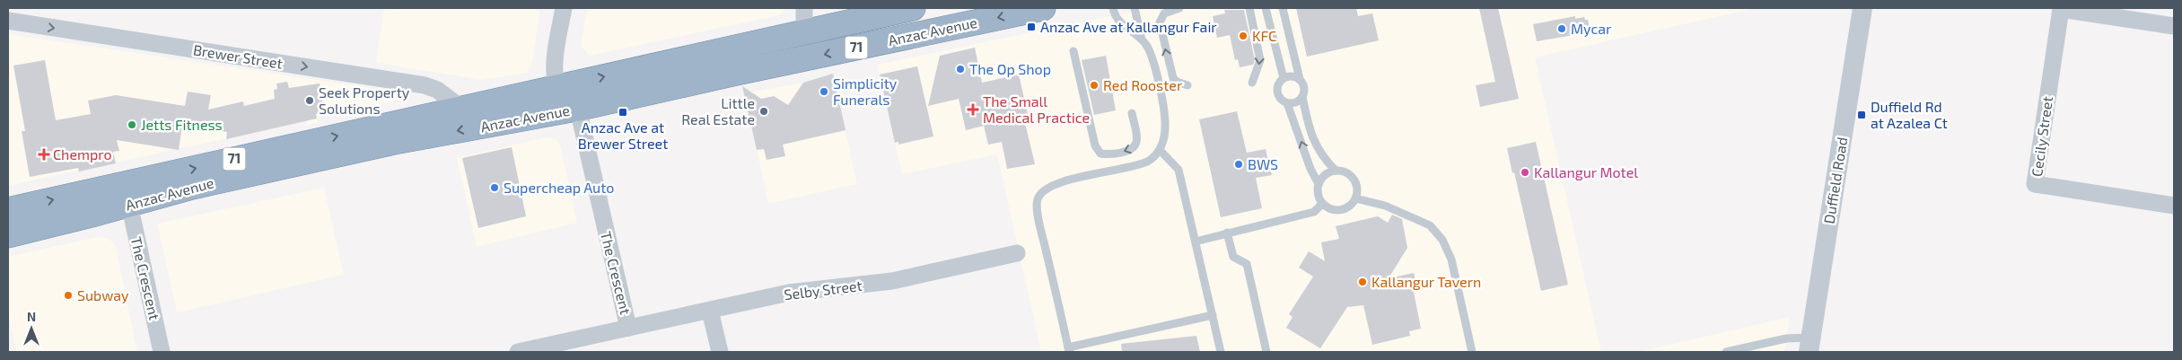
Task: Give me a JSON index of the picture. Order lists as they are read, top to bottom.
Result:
{
  "streets": {
    "highway": ["Anzac Avenue", "71"],
    "street": [
      "Brewer Street",
      "Cecily Street",
      "Duffield Road",
      "The Crescent",
      "Selby Street"
    ]
  },
  "crossings": [
    ["Anzac Avenue", "Brewer Street"],
    ["Anzac Avenue", "The Crescent"],
    ["The Crescent", "Selby Street"]
  ],
  "one_way": ["Brewer Street"],
  "places": {
    "transit": ["Anzac Ave at Kallangur Fair", "Anzac Ave at Brewer Street", "Duffield Rd at Azalea Ct"],
    "other": [
      "Mycar",
      "KFC",
      "The Op Shop",
      "Red Rooster",
      "Simplicity Funerals",
      "Seek Property Solutions",
      "Little Real Estate",
      "Jetts Fitness",
      "BWS",
      "Kallangur Motel",
      "Supercheap Auto",
      "Kallangur Tavern",
      "Subway"
    ],
    "health": ["The Small Medical Practice", "Chempro"]
  },
  "north": "top"
}
